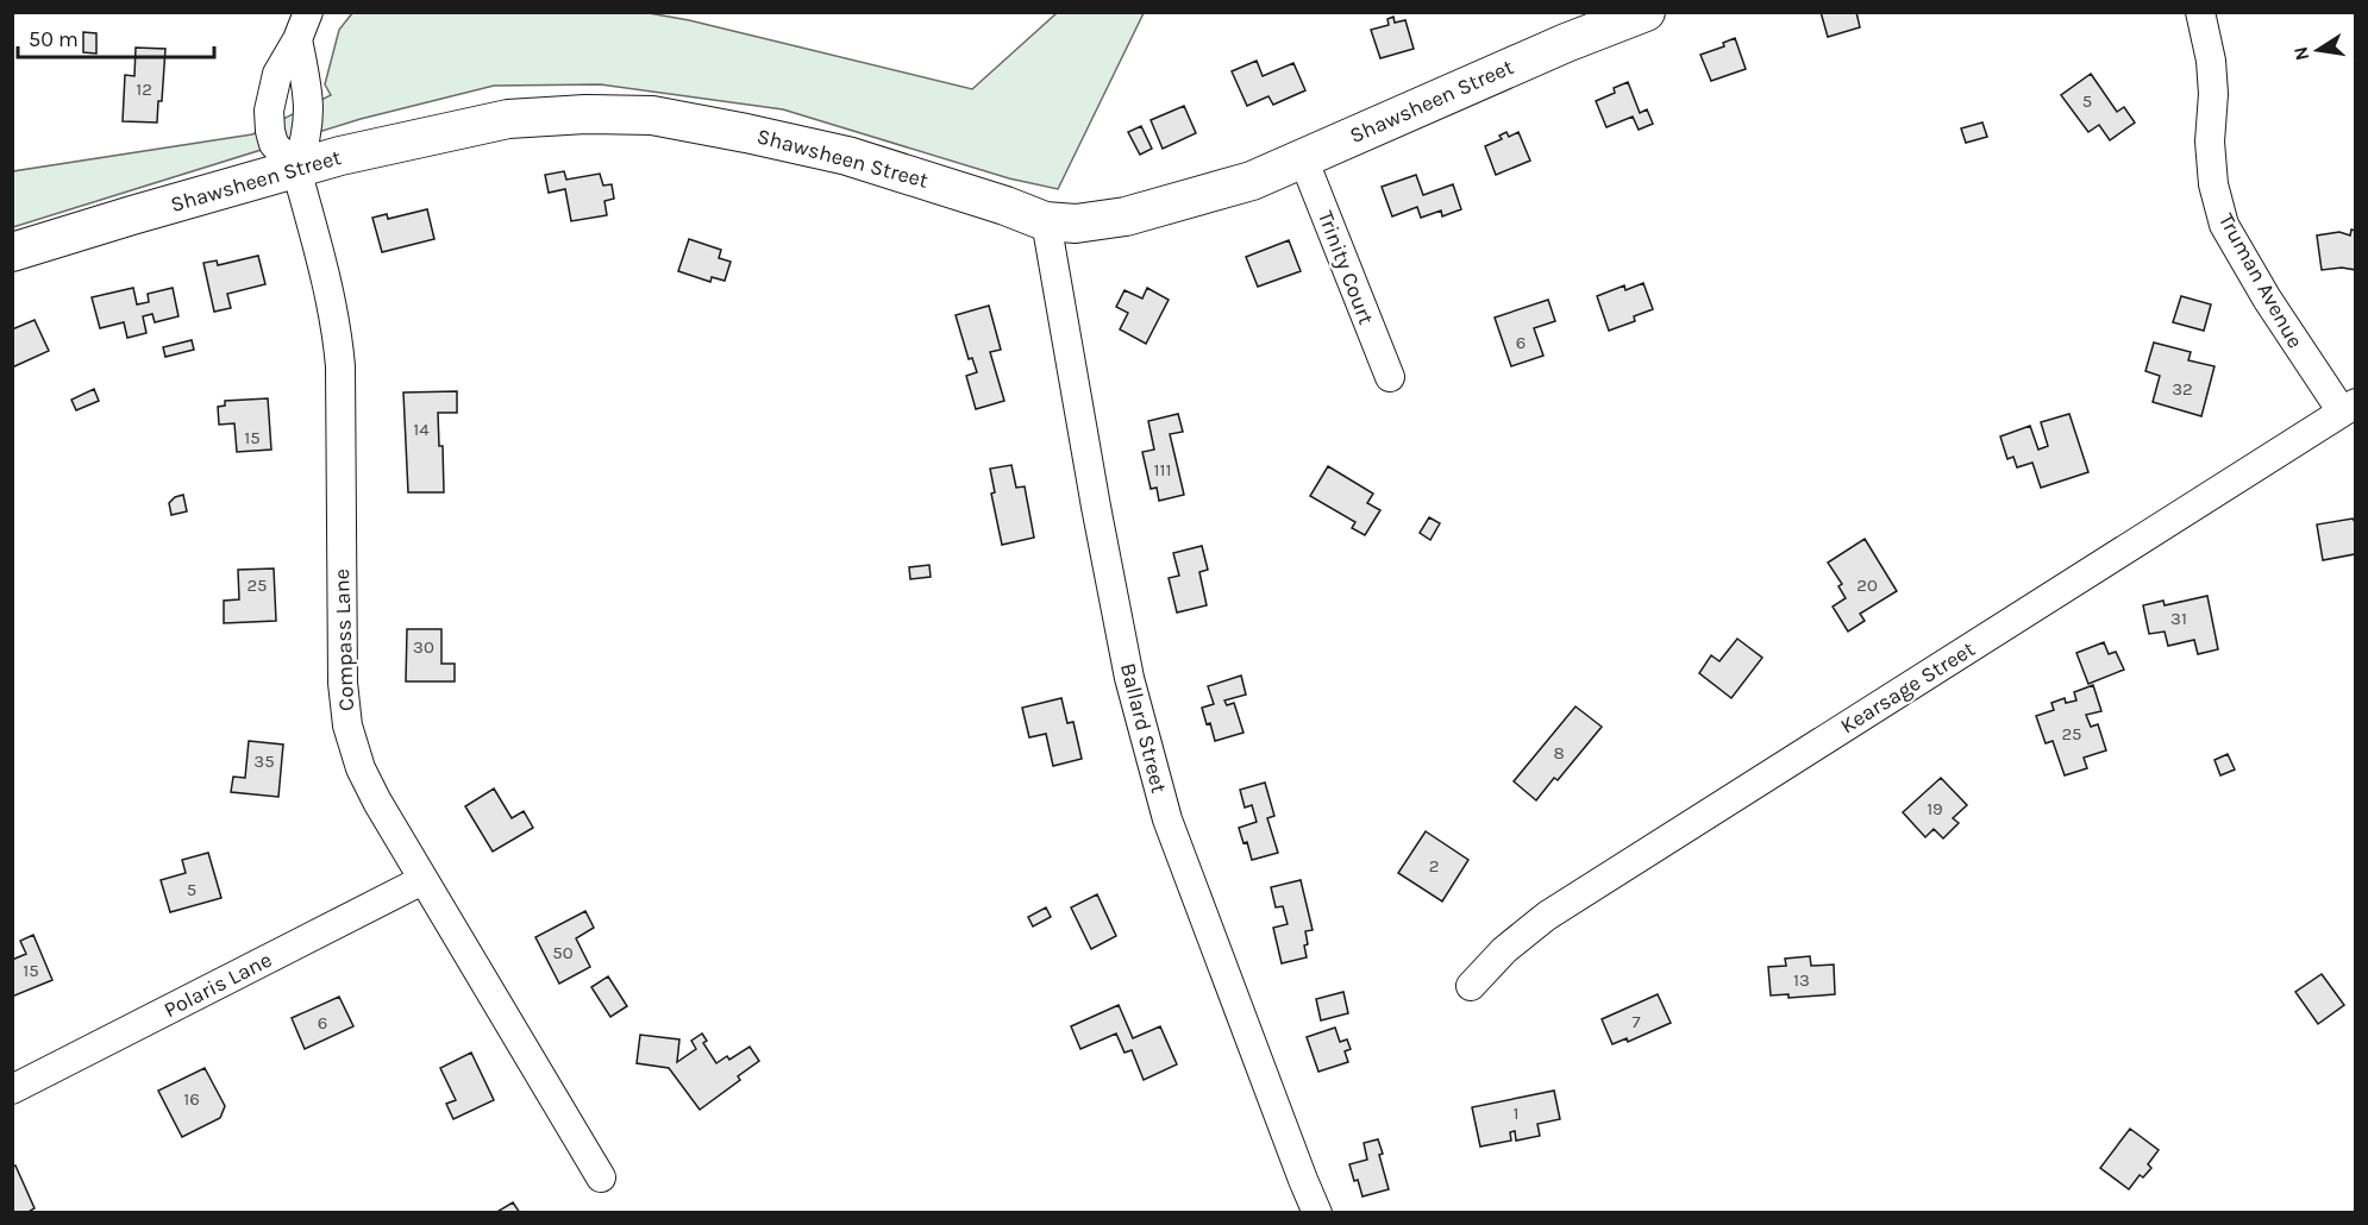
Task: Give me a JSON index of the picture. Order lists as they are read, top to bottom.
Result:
{
  "streets": {
    "main road": ["Shawsheen Street"],
    "street": [
      "Trinity Court",
      "Truman Avenue",
      "Compass Lane",
      "Kearsage Street",
      "Ballard Street",
      "Polaris Lane"
    ]
  },
  "crossings": [
    ["Shawsheen Street", "Trinity Court"],
    ["Shawsheen Street", "Compass Lane"],
    ["Shawsheen Street", "Ballard Street"],
    ["Truman Avenue", "Kearsage Street"],
    ["Compass Lane", "Polaris Lane"]
  ],
  "house_numbers": [
    "12",
    "5",
    "6",
    "32",
    "14",
    "15",
    "111",
    "25",
    "20",
    "31",
    "30",
    "25",
    "8",
    "35",
    "19",
    "2",
    "5",
    "50",
    "15",
    "13",
    "7",
    "6",
    "16",
    "1"
  ],
  "scale_bar": "50 m",
  "north": "left"
}
